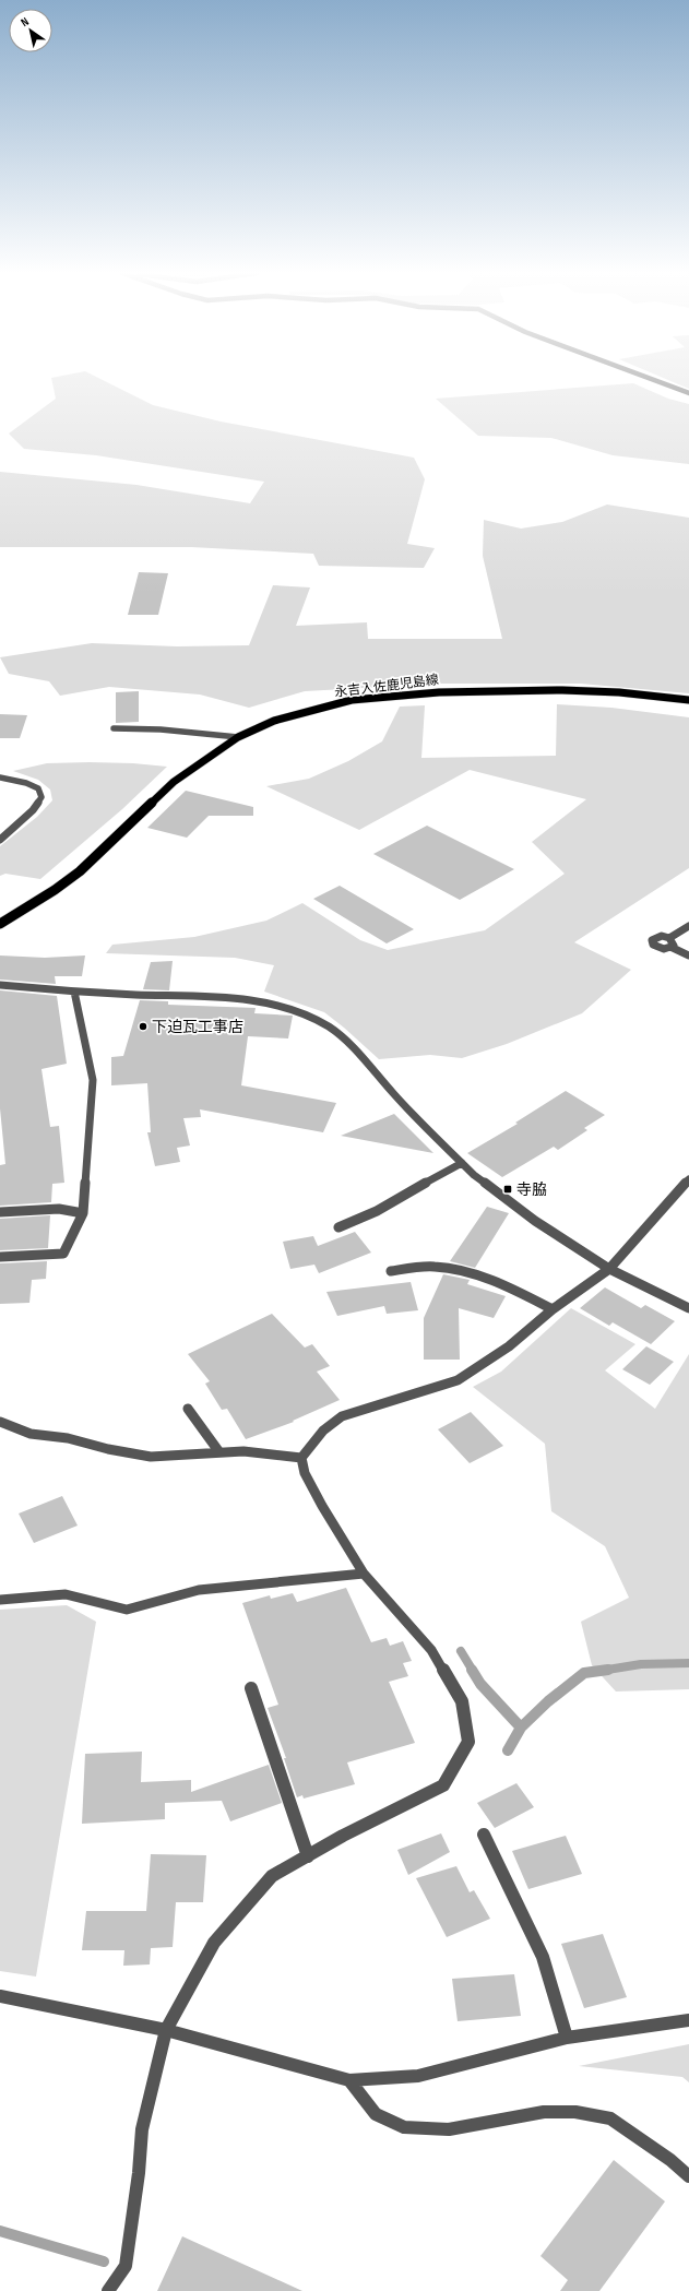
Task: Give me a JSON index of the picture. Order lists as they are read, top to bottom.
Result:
{
  "streets": {
    "main road": ["永吉入佐鹿児島線"]
  },
  "places": {
    "other": ["下迫瓦工事店"],
    "transit": ["寺脇"]
  },
  "north": "top left"
}
